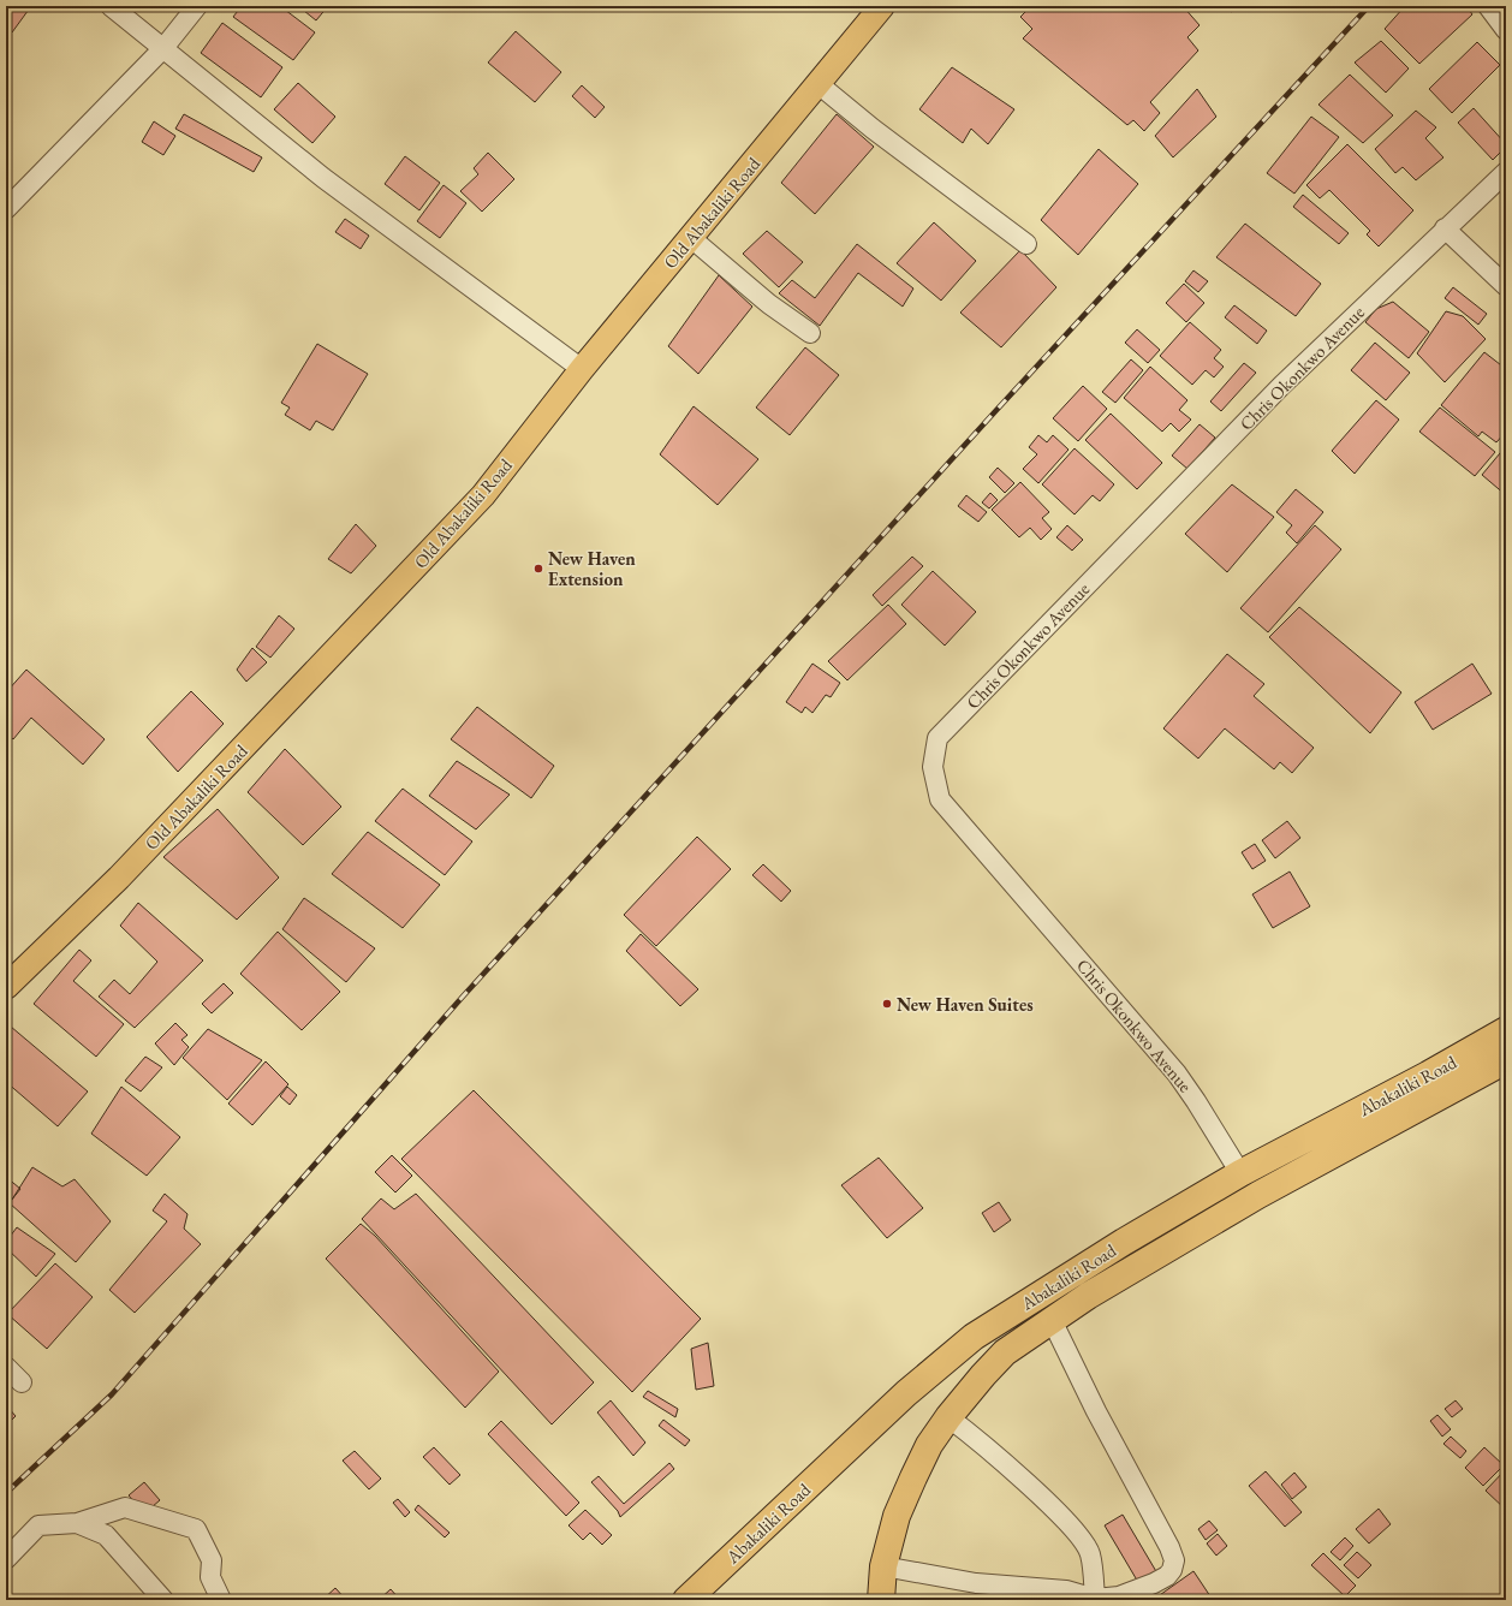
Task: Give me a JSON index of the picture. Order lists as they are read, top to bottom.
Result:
{
  "streets": {
    "highway": ["Abakaliki Road"],
    "main road": ["Old Abakaliki Road"],
    "street": ["Chris Okonkwo Avenue"]
  },
  "crossings": [
    ["Chris Okonkwo Avenue", "Abakaliki Road"]
  ],
  "places": ["New Haven Extension", "New Haven Suites"]
}
